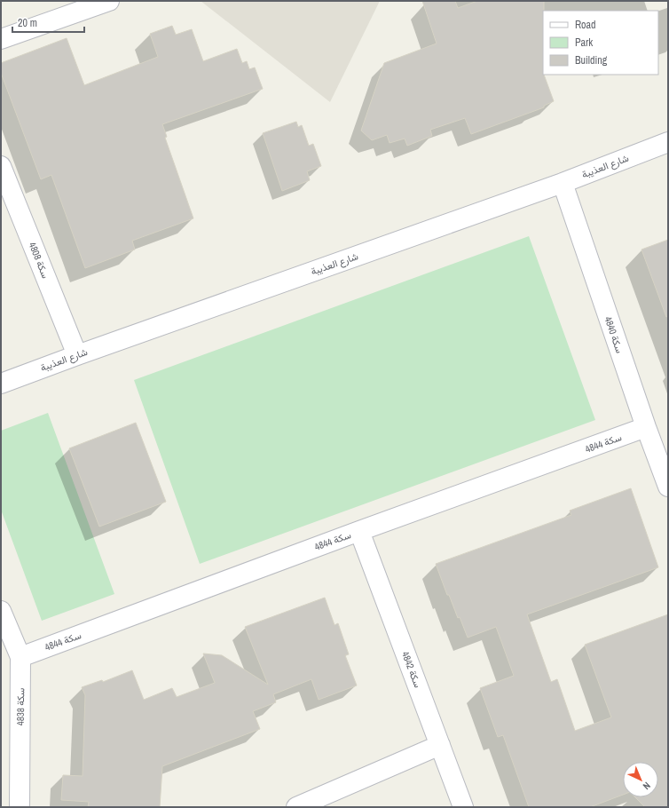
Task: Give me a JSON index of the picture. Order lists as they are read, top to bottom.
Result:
{
  "streets": {
    "street": [
      "شارع العذيبة",
      "سكة 4808",
      "سكة 4840",
      "سكة 4844",
      "سكة 4842",
      "سكة 4838"
    ]
  },
  "crossings": [
    ["شارع العذيبة", "سكة 4808"],
    ["شارع العذيبة", "سكة 4840"],
    ["سكة 4840", "سكة 4844"],
    ["سكة 4844", "سكة 4842"],
    ["سكة 4844", "سكة 4838"]
  ],
  "legend": ["Road", "Park", "Building"],
  "scale_bar": "20 m",
  "north": "bottom right"
}
